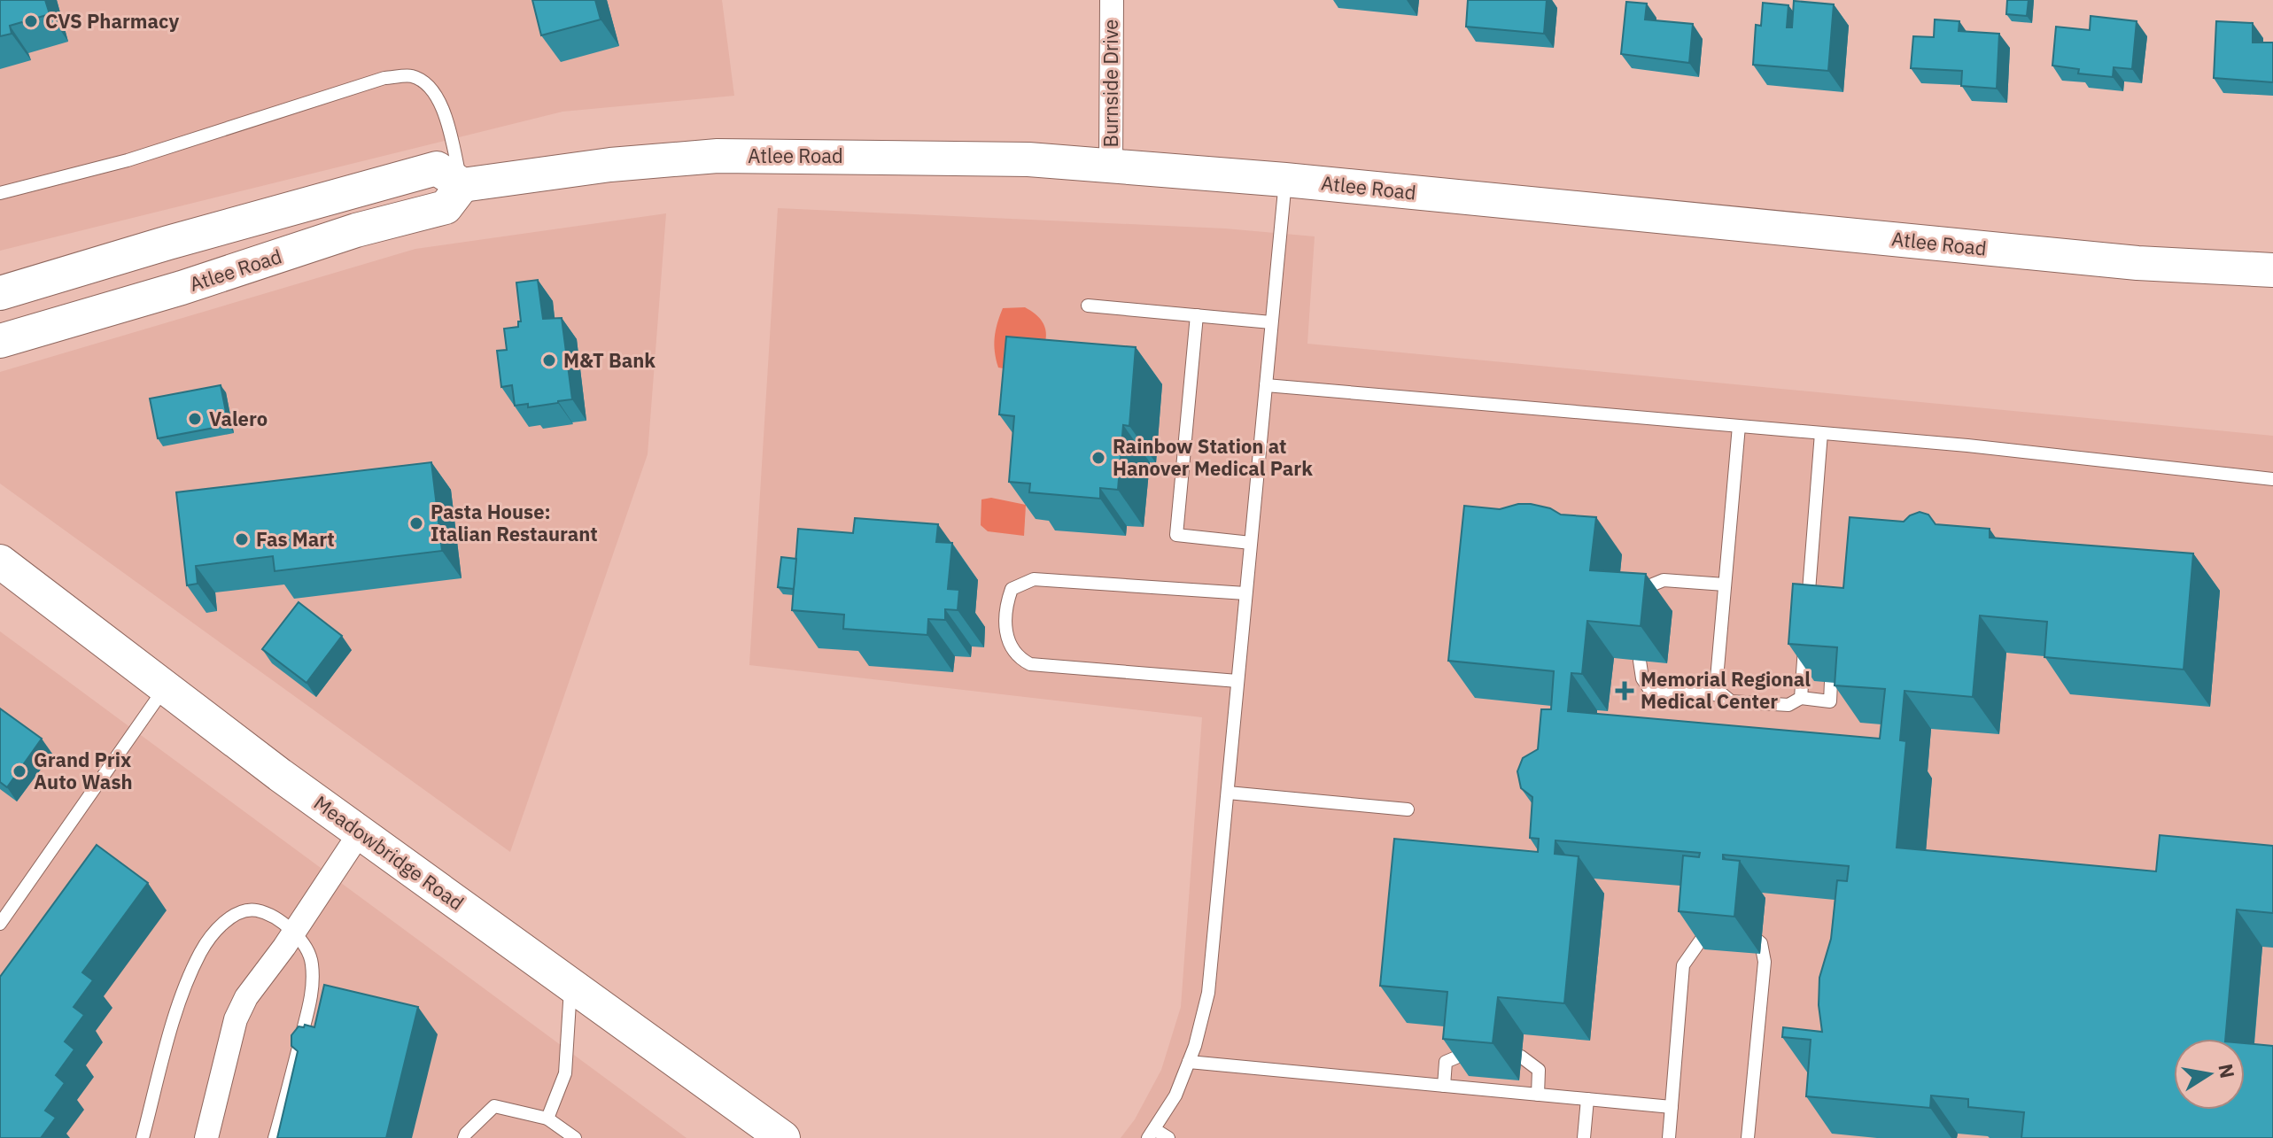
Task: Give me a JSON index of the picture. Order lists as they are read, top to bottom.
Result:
{
  "streets": {
    "main road": ["Atlee Road", "Meadowbridge Road"],
    "street": ["Burnside Drive"]
  },
  "crossings": [
    ["Burnside Drive", "Atlee Road"]
  ],
  "places": {
    "other": [
      "CVS Pharmacy",
      "M&T Bank",
      "Valero",
      "Rainbow Station at Hanover Medical Park",
      "Pasta House: Italian Restaurant",
      "Fas Mart",
      "Grand Prix Auto Wash"
    ],
    "health": ["Memorial Regional Medical Center"]
  },
  "north": "right"
}
